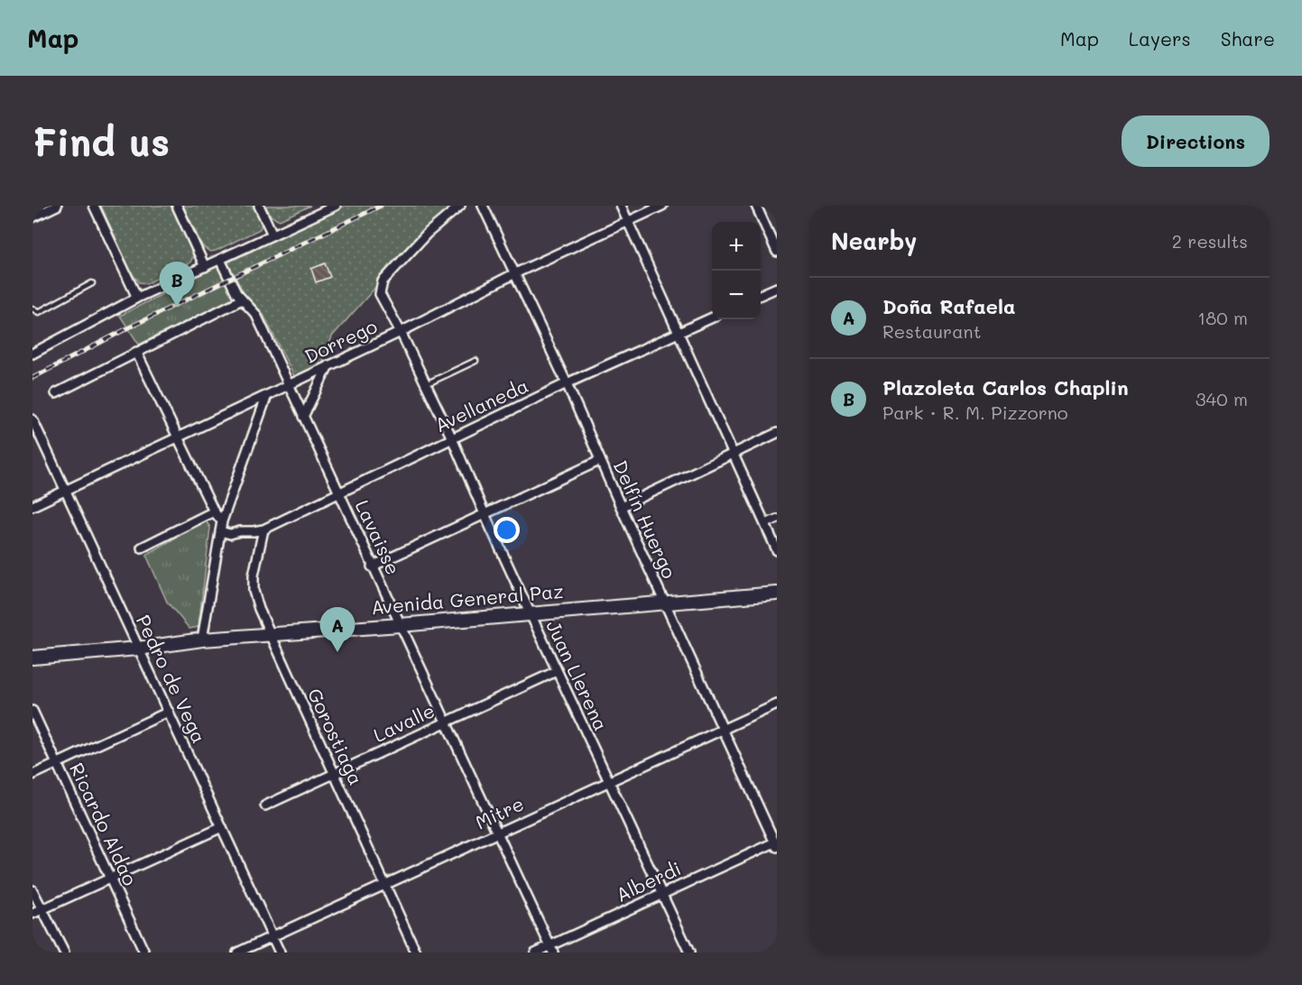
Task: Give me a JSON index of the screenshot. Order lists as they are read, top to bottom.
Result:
{
  "streets": {
    "main road": ["Avenida General Paz"],
    "street": [
      "Dorrego",
      "Avellaneda",
      "Delfín Huergo",
      "Lavaisse",
      "Juan Llerena",
      "Pedro de Vega",
      "Lavalle",
      "Gorostiaga",
      "Mitre",
      "Ricardo Aldao",
      "Alberdi"
    ]
  },
  "crossings": [
    ["Dorrego", "Delfín Huergo"],
    ["Dorrego", "Lavaisse"],
    ["Dorrego", "Juan Llerena"],
    ["Dorrego", "Pedro de Vega"],
    ["Avellaneda", "Delfín Huergo"],
    ["Avellaneda", "Lavaisse"],
    ["Avellaneda", "Juan Llerena"],
    ["Avellaneda", "Gorostiaga"],
    ["Delfín Huergo", "Avenida General Paz"],
    ["Delfín Huergo", "Mitre"],
    ["Delfín Huergo", "Alberdi"],
    ["Lavaisse", "Avenida General Paz"],
    ["Lavaisse", "Lavalle"],
    ["Lavaisse", "Mitre"],
    ["Lavaisse", "Alberdi"],
    ["Avenida General Paz", "Juan Llerena"],
    ["Avenida General Paz", "Pedro de Vega"],
    ["Avenida General Paz", "Gorostiaga"],
    ["Juan Llerena", "Lavalle"],
    ["Juan Llerena", "Mitre"],
    ["Juan Llerena", "Alberdi"],
    ["Pedro de Vega", "Mitre"],
    ["Lavalle", "Gorostiaga"],
    ["Gorostiaga", "Mitre"]
  ],
  "page": {
    "header": "Map",
    "nav": ["Map", "Layers", "Share"],
    "buttons": "Directions",
    "title": "Find us",
    "heading": ["Nearby", "2 results"],
    "map_buttons": ["+", "−"],
    "pins": ["B", "A"],
    "list": [
      {
        "mark": "A",
        "name": "Doña Rafaela",
        "note": "Restaurant",
        "value": "180 m"
      },
      {
        "mark": "B",
        "name": "Plazoleta Carlos Chaplin",
        "note": "Park · R. M. Pizzorno",
        "value": "340 m"
      }
    ]
  }
}
